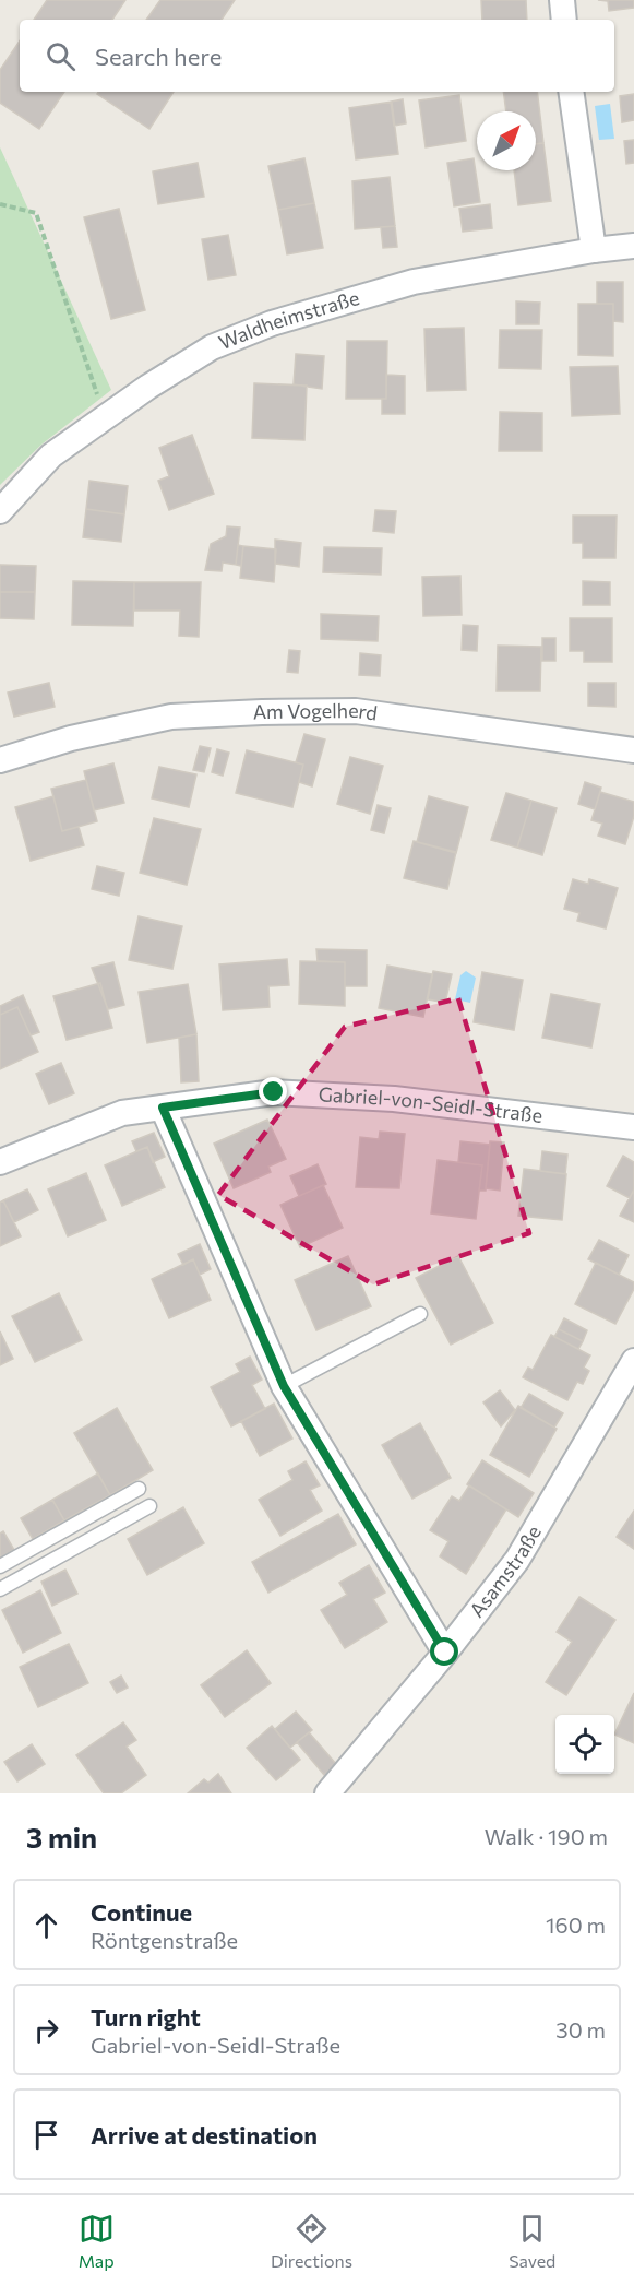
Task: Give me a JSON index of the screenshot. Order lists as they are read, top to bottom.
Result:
{
  "streets": {
    "street": [
      "Waldheimstraße",
      "Am Vogelherd",
      "Gabriel-von-Seidl-Straße",
      "Asamstraße"
    ]
  },
  "north": "top right",
  "page": {
    "search": "Search here",
    "heading": ["3 min", "Walk · 190 m"],
    "list": [
      ["Continue", "Röntgenstraße", "160 m"],
      ["Turn right", "Gabriel-von-Seidl-Straße", "30 m"],
      "Arrive at destination"
    ],
    "nav": ["Map", "Directions", "Saved"]
  }
}
